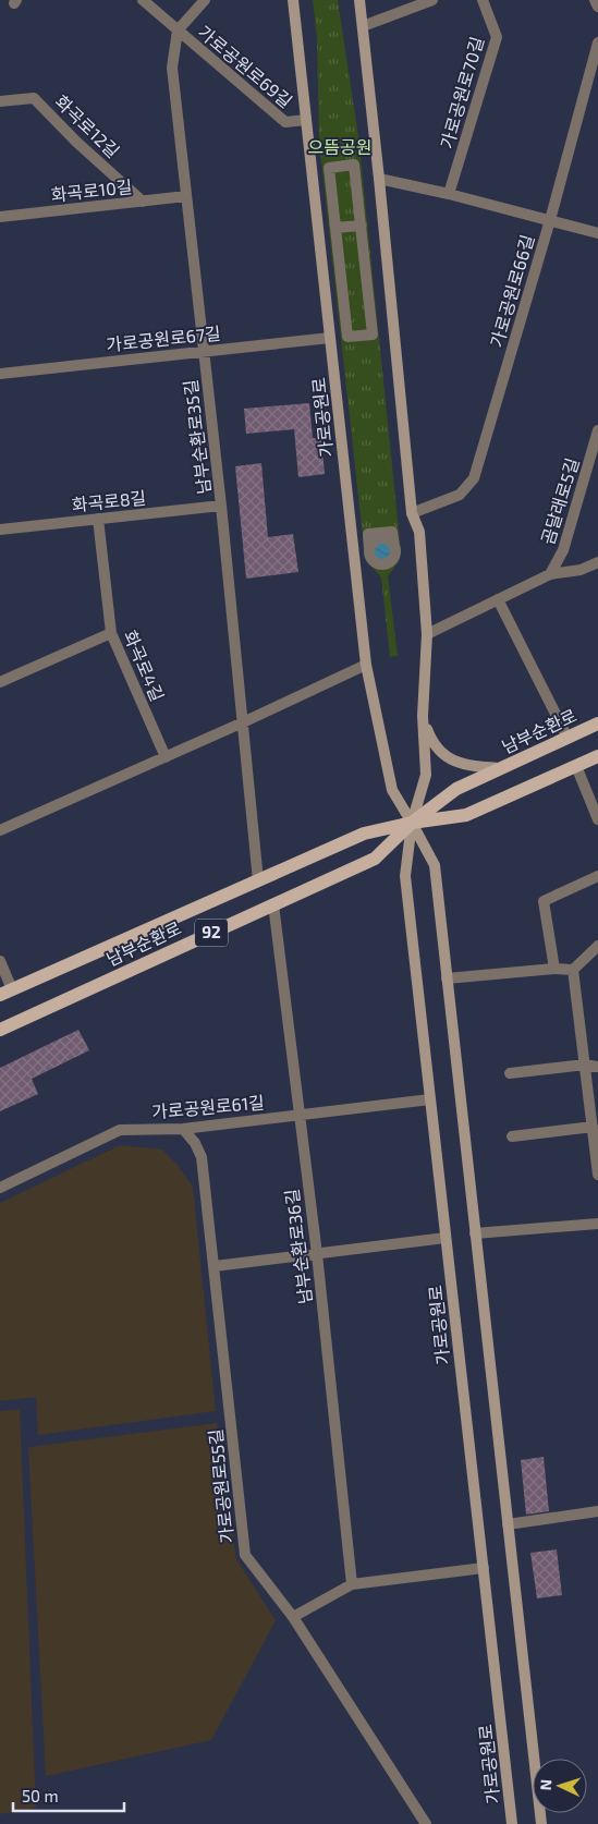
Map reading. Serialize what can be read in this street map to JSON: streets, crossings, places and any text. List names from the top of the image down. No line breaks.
{"streets":{"main road":["가로공원로","남부순환로","92"],"street":["가로공원로69길","가로공원로70길","화곡로12길","화곡로10길","가로공원로66길","가로공원로67길","남부순환로35길","화곡로8길","곰달래로5길","화곡로4길","가로공원로61길","남부순환로36길","가로공원로55길"]},"crossings":[["가로공원로69길","가로공원로"],["가로공원로69길","남부순환로35길"],["화곡로12길","화곡로10길"],["화곡로10길","남부순환로35길"],["가로공원로66길","가로공원로"],["가로공원로67길","가로공원로"],["가로공원로67길","남부순환로35길"],["가로공원로","남부순환로"],["가로공원로","가로공원로61길"],["남부순환로35길","화곡로8길"],["남부순환로35길","남부순환로"],["화곡로8길","화곡로4길"],["남부순환로","남부순환로36길"],["가로공원로61길","남부순환로36길"],["가로공원로61길","가로공원로55길"]],"parks":["으뜸공원"],"scale_bar":"50 m","north":"left"}
